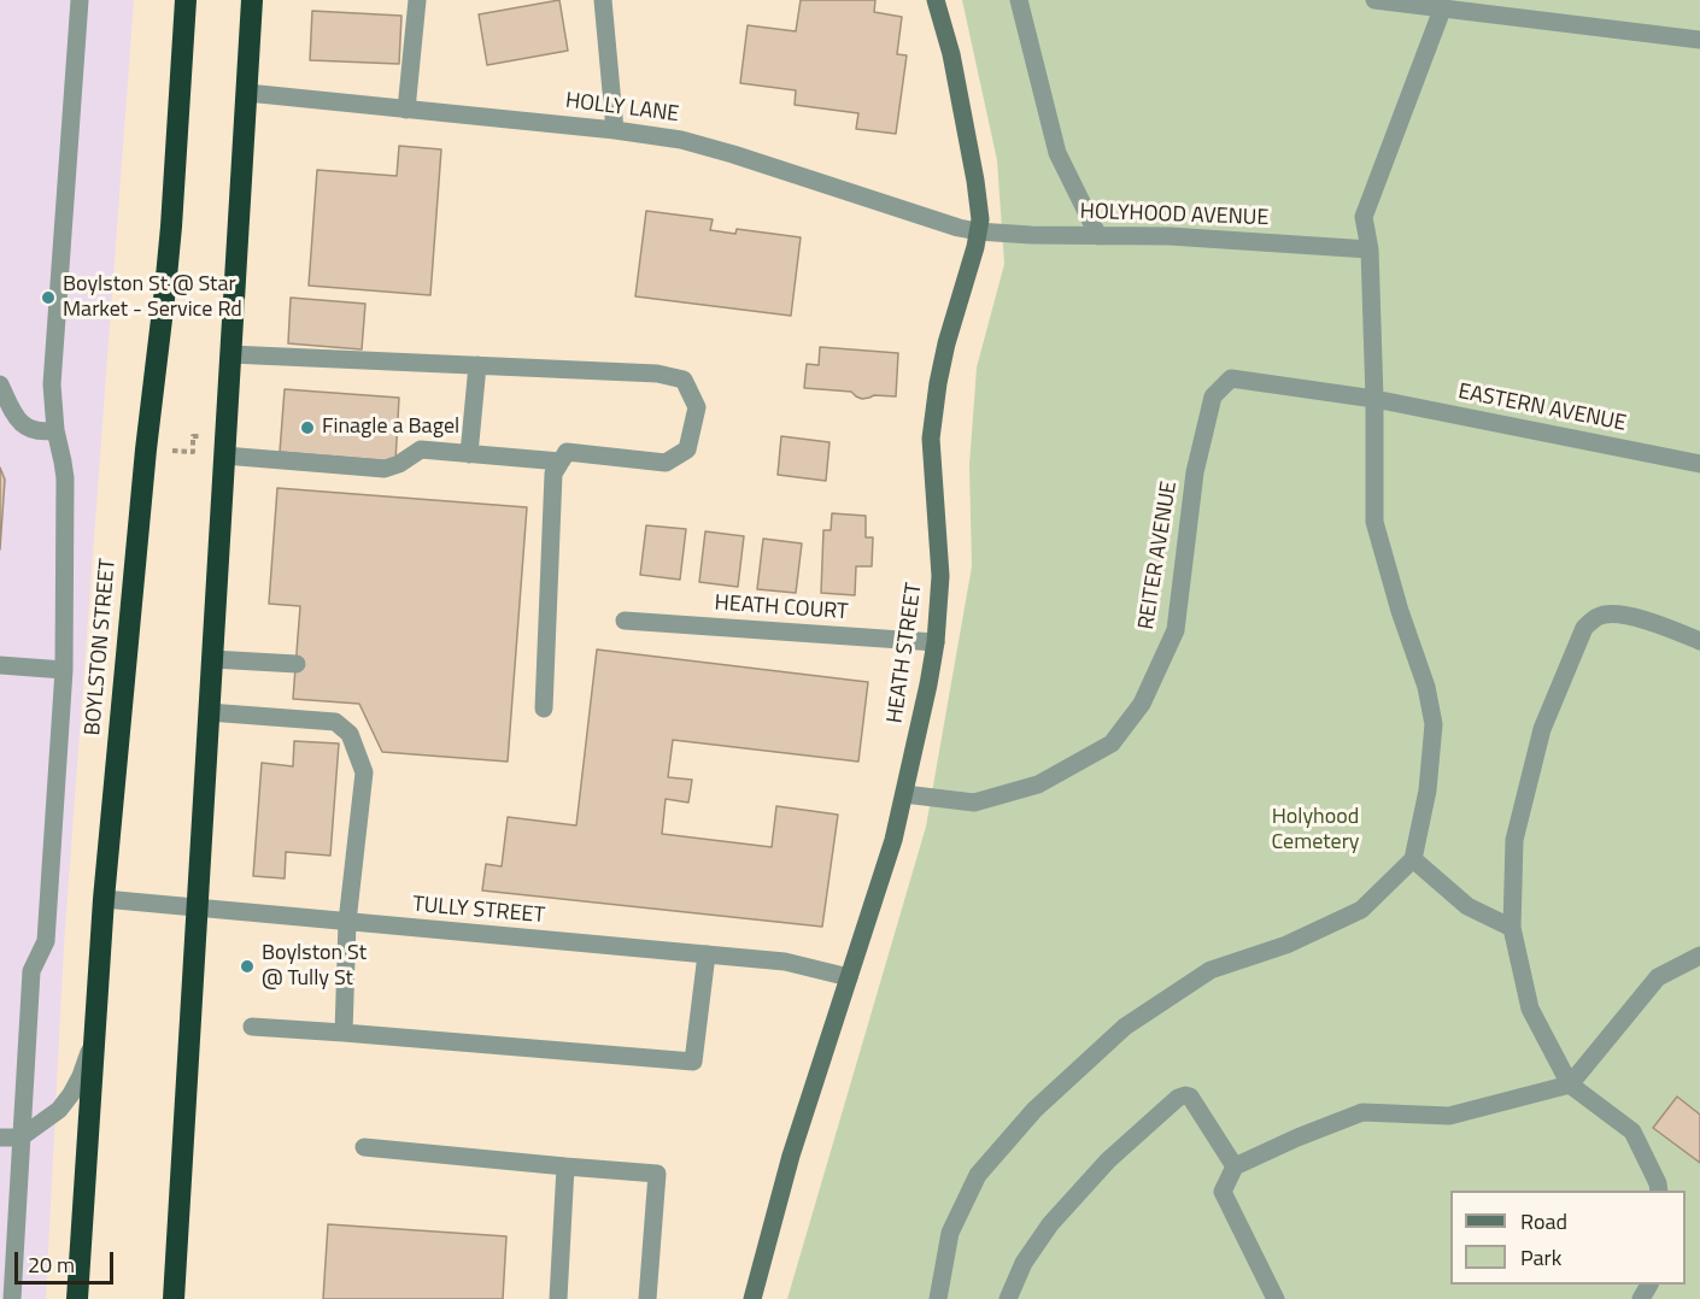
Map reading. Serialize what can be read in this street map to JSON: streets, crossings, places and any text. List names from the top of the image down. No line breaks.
{"streets":{"highway":["BOYLSTON STREET"],"street":["HOLLY LANE","HOLYHOOD AVENUE","EASTERN AVENUE","REITER AVENUE","HEATH COURT","HEATH STREET","TULLY STREET"]},"crossings":[["HOLLY LANE","HOLYHOOD AVENUE"],["HOLLY LANE","HEATH STREET"],["HOLYHOOD AVENUE","HEATH STREET"],["EASTERN AVENUE","REITER AVENUE"],["REITER AVENUE","HEATH STREET"],["HEATH COURT","HEATH STREET"],["BOYLSTON STREET","TULLY STREET"],["HEATH STREET","TULLY STREET"]],"parks":["Holyhood Cemetery"],"places":["Boylston St @ Star Market - Service Rd","Finagle a Bagel","Boylston St @ Tully St"],"legend":["Road","Park"],"scale_bar":"20 m"}
